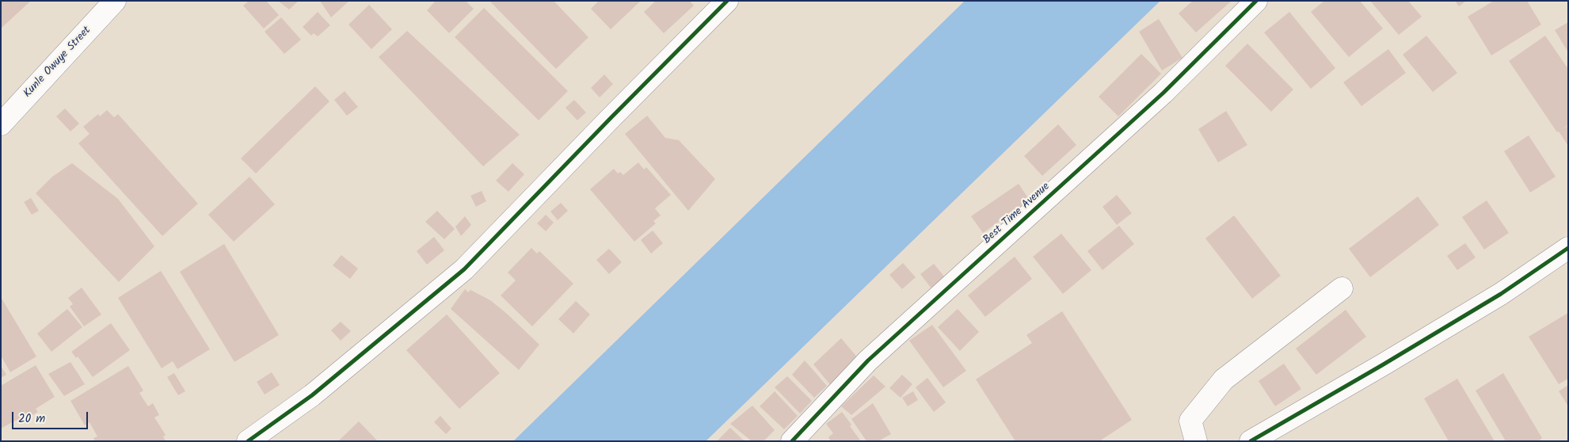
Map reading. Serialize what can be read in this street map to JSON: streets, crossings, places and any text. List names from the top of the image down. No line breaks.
{"streets":{"street":["Kunle Owuye Street","Best Time Avenue"]},"scale_bar":"20 m"}
